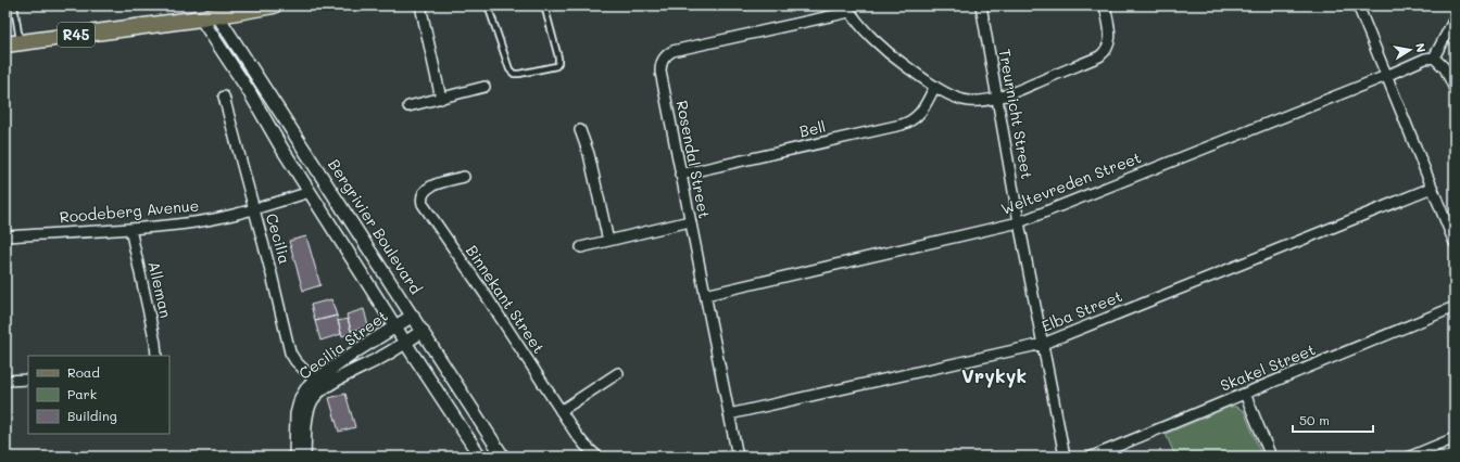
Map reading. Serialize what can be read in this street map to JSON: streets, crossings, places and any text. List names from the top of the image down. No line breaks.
{"streets":{"main road":["R45"],"street":["Treurnicht Street","Bell","Rosendal Street","Weltevreden Street","Roodeberg Avenue","Bergrivier Boulevard","Cecilia","Alleman","Binnekant Street","Elba Street","Cecilia Street","Skakel Street"]},"crossings":[["R45","Bergrivier Boulevard"],["Treurnicht Street","Weltevreden Street"],["Treurnicht Street","Elba Street"],["Bell","Rosendal Street"],["Rosendal Street","Weltevreden Street"],["Rosendal Street","Elba Street"],["Roodeberg Avenue","Cecilia"],["Roodeberg Avenue","Alleman"],["Bergrivier Boulevard","Cecilia Street"],["Cecilia","Cecilia Street"]],"districts":["Vrykyk"],"legend":["Road","Park","Building"],"scale_bar":"50 m","north":"right"}
